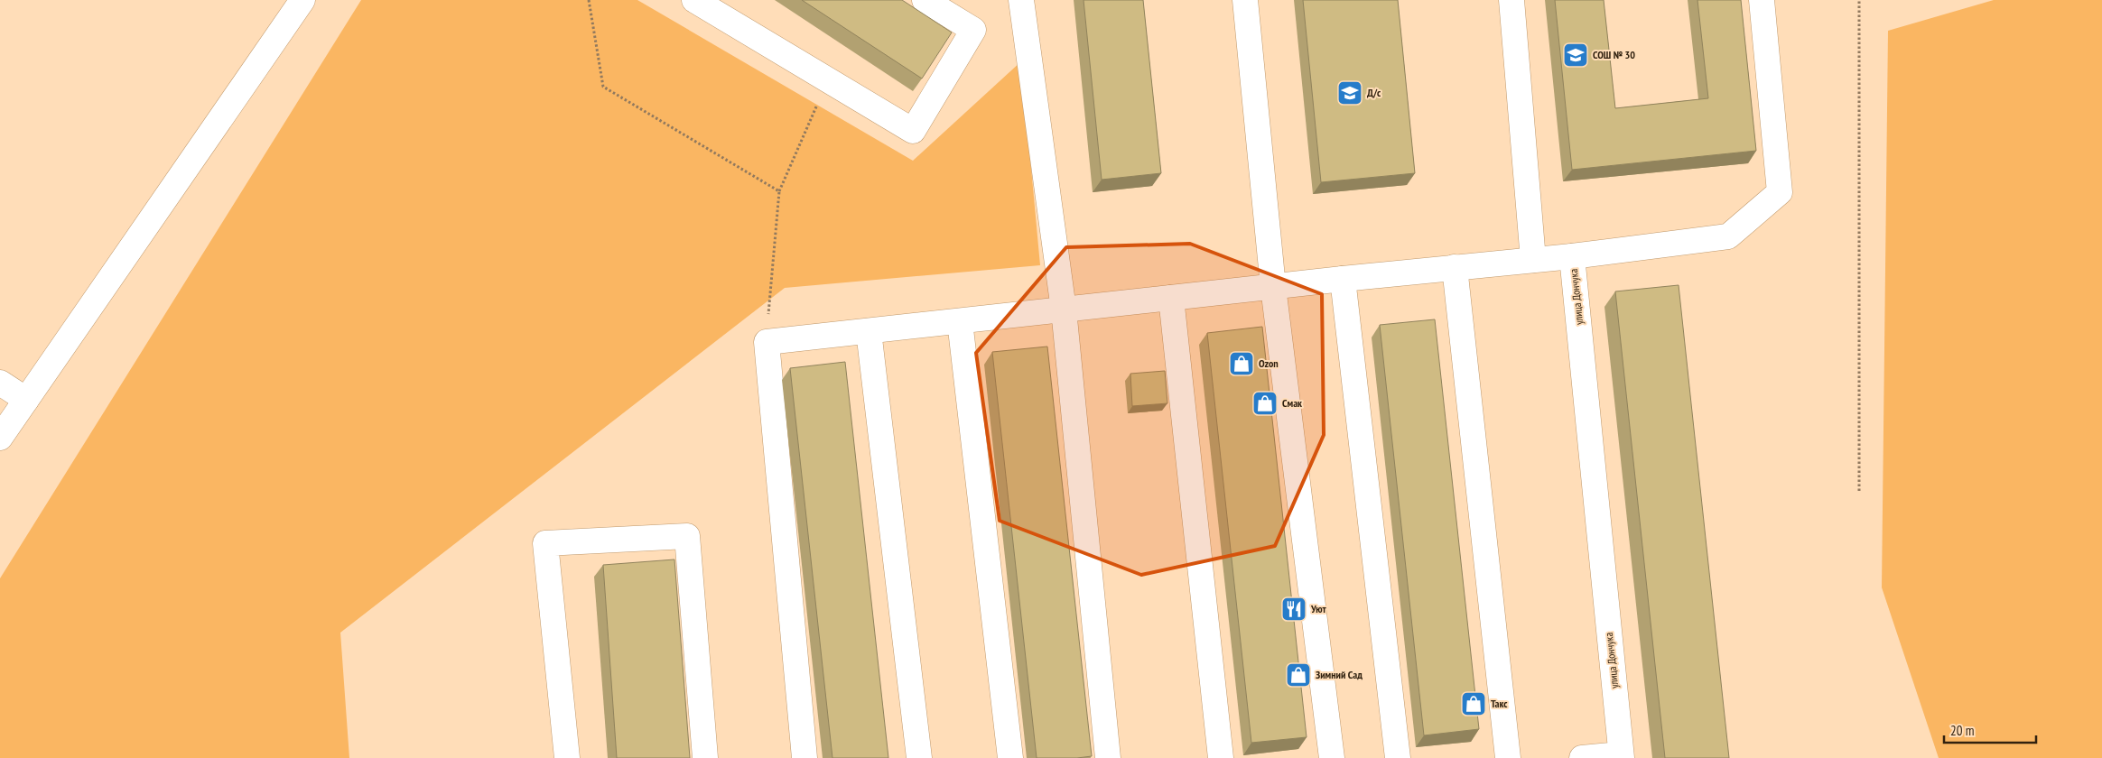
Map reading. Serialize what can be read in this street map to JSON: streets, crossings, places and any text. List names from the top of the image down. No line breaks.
{"streets":{"street":["улица Дончука"]},"places":{"school or university":["СОШ № 30","Д/с"],"shop":["Ozon","Смак","Зимний Сад","Такс"],"restaurant":["Уют"]},"scale_bar":"20 m"}
